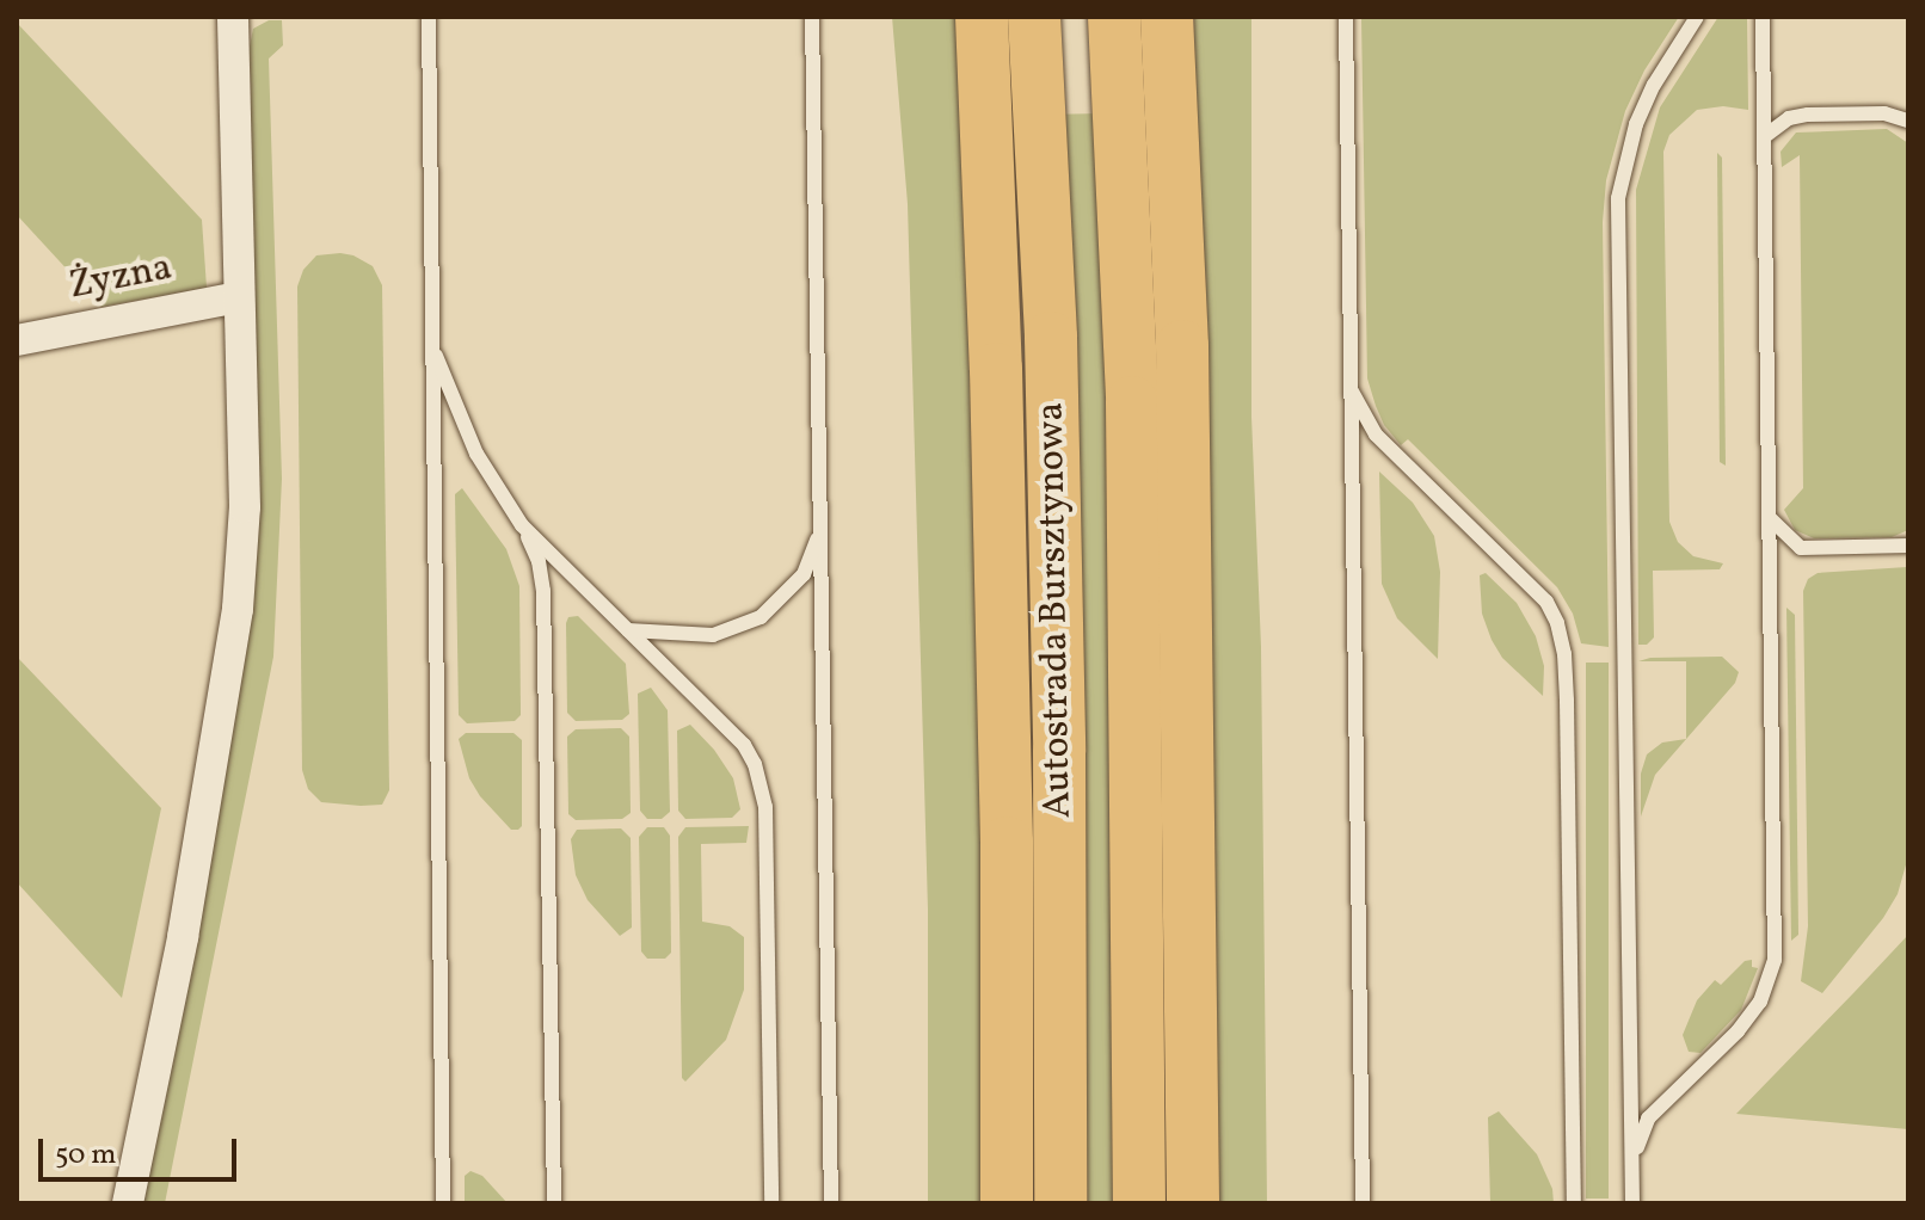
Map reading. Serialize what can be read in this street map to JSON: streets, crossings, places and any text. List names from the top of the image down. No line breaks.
{"streets":{"highway":["Autostrada Bursztynowa"],"street":["Żyzna"]},"scale_bar":"50 m"}
